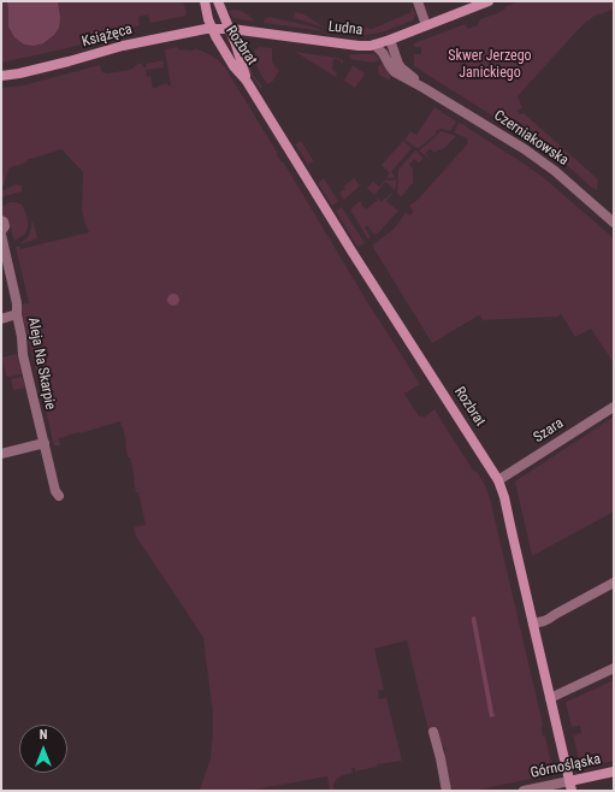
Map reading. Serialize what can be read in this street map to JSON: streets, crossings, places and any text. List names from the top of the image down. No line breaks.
{"streets":{"street":["Ludna","Książęca","Rozbrat","Czerniakowska","Aleja Na Skarpie","Szara","Górnośląska"]},"crossings":[["Ludna","Książęca"],["Ludna","Rozbrat"],["Ludna","Czerniakowska"],["Książęca","Rozbrat"],["Rozbrat","Szara"],["Rozbrat","Górnośląska"]],"parks":["Skwer Jerzego Janickiego"],"north":"top"}
